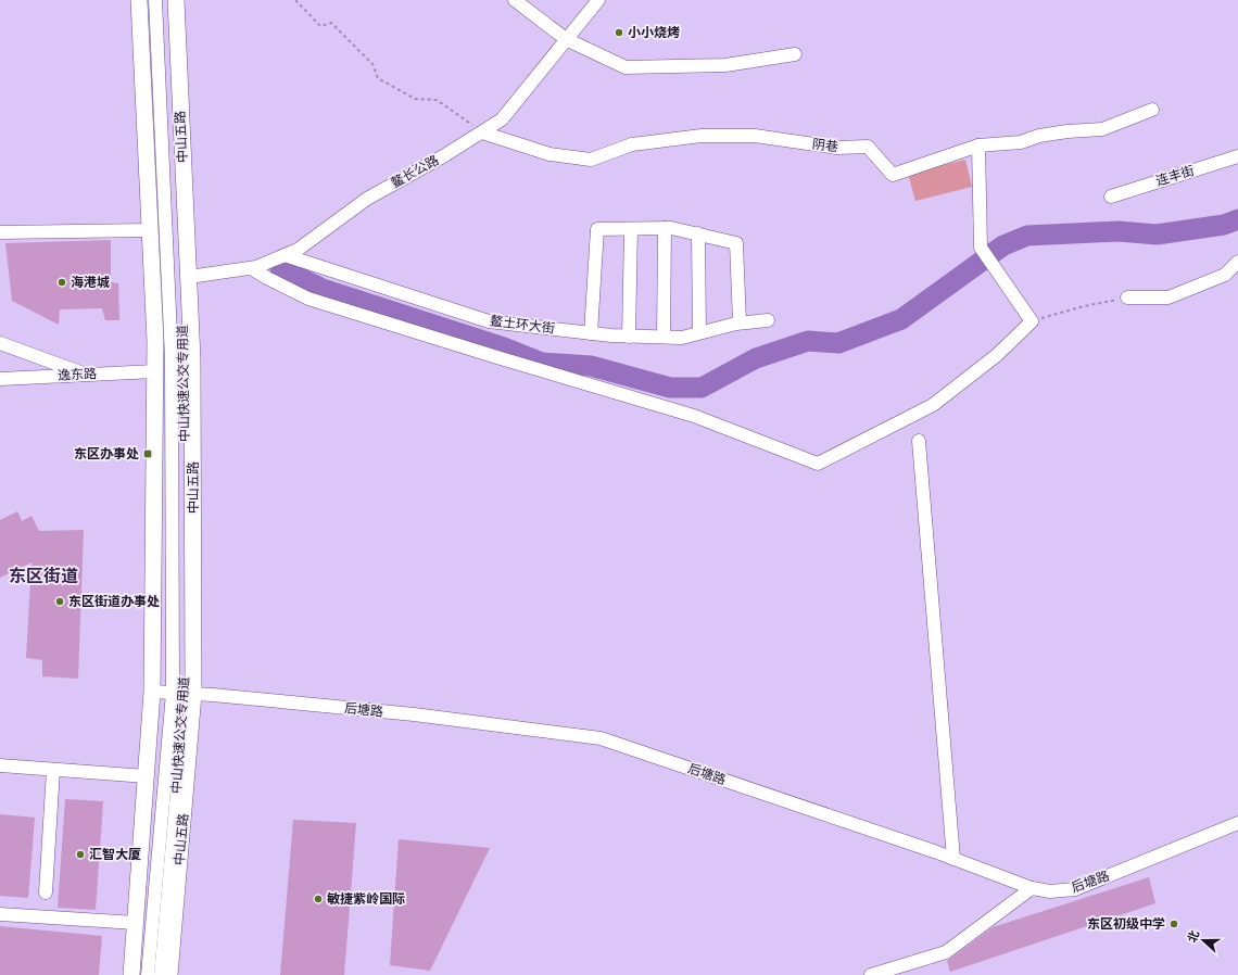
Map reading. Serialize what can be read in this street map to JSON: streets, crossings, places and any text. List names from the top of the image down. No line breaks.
{"streets":{"main road":["中山五路"],"street":["阴巷","鳌长公路","连丰街","鳌土环大街","逸东路","中山快速公交专用道","后塘路"]},"crossings":[["中山五路","鳌长公路"],["中山五路","中山快速公交专用道"],["中山五路","后塘路"],["阴巷","鳌长公路"],["鳌长公路","鳌土环大街"],["中山快速公交专用道","后塘路"]],"districts":["东区街道"],"places":{"other":["小小烧烤","海港城","东区街道办事处","汇智大厦","敏捷紫岭国际","东区初级中学"],"transit":["东区办事处"]},"north":"left"}
